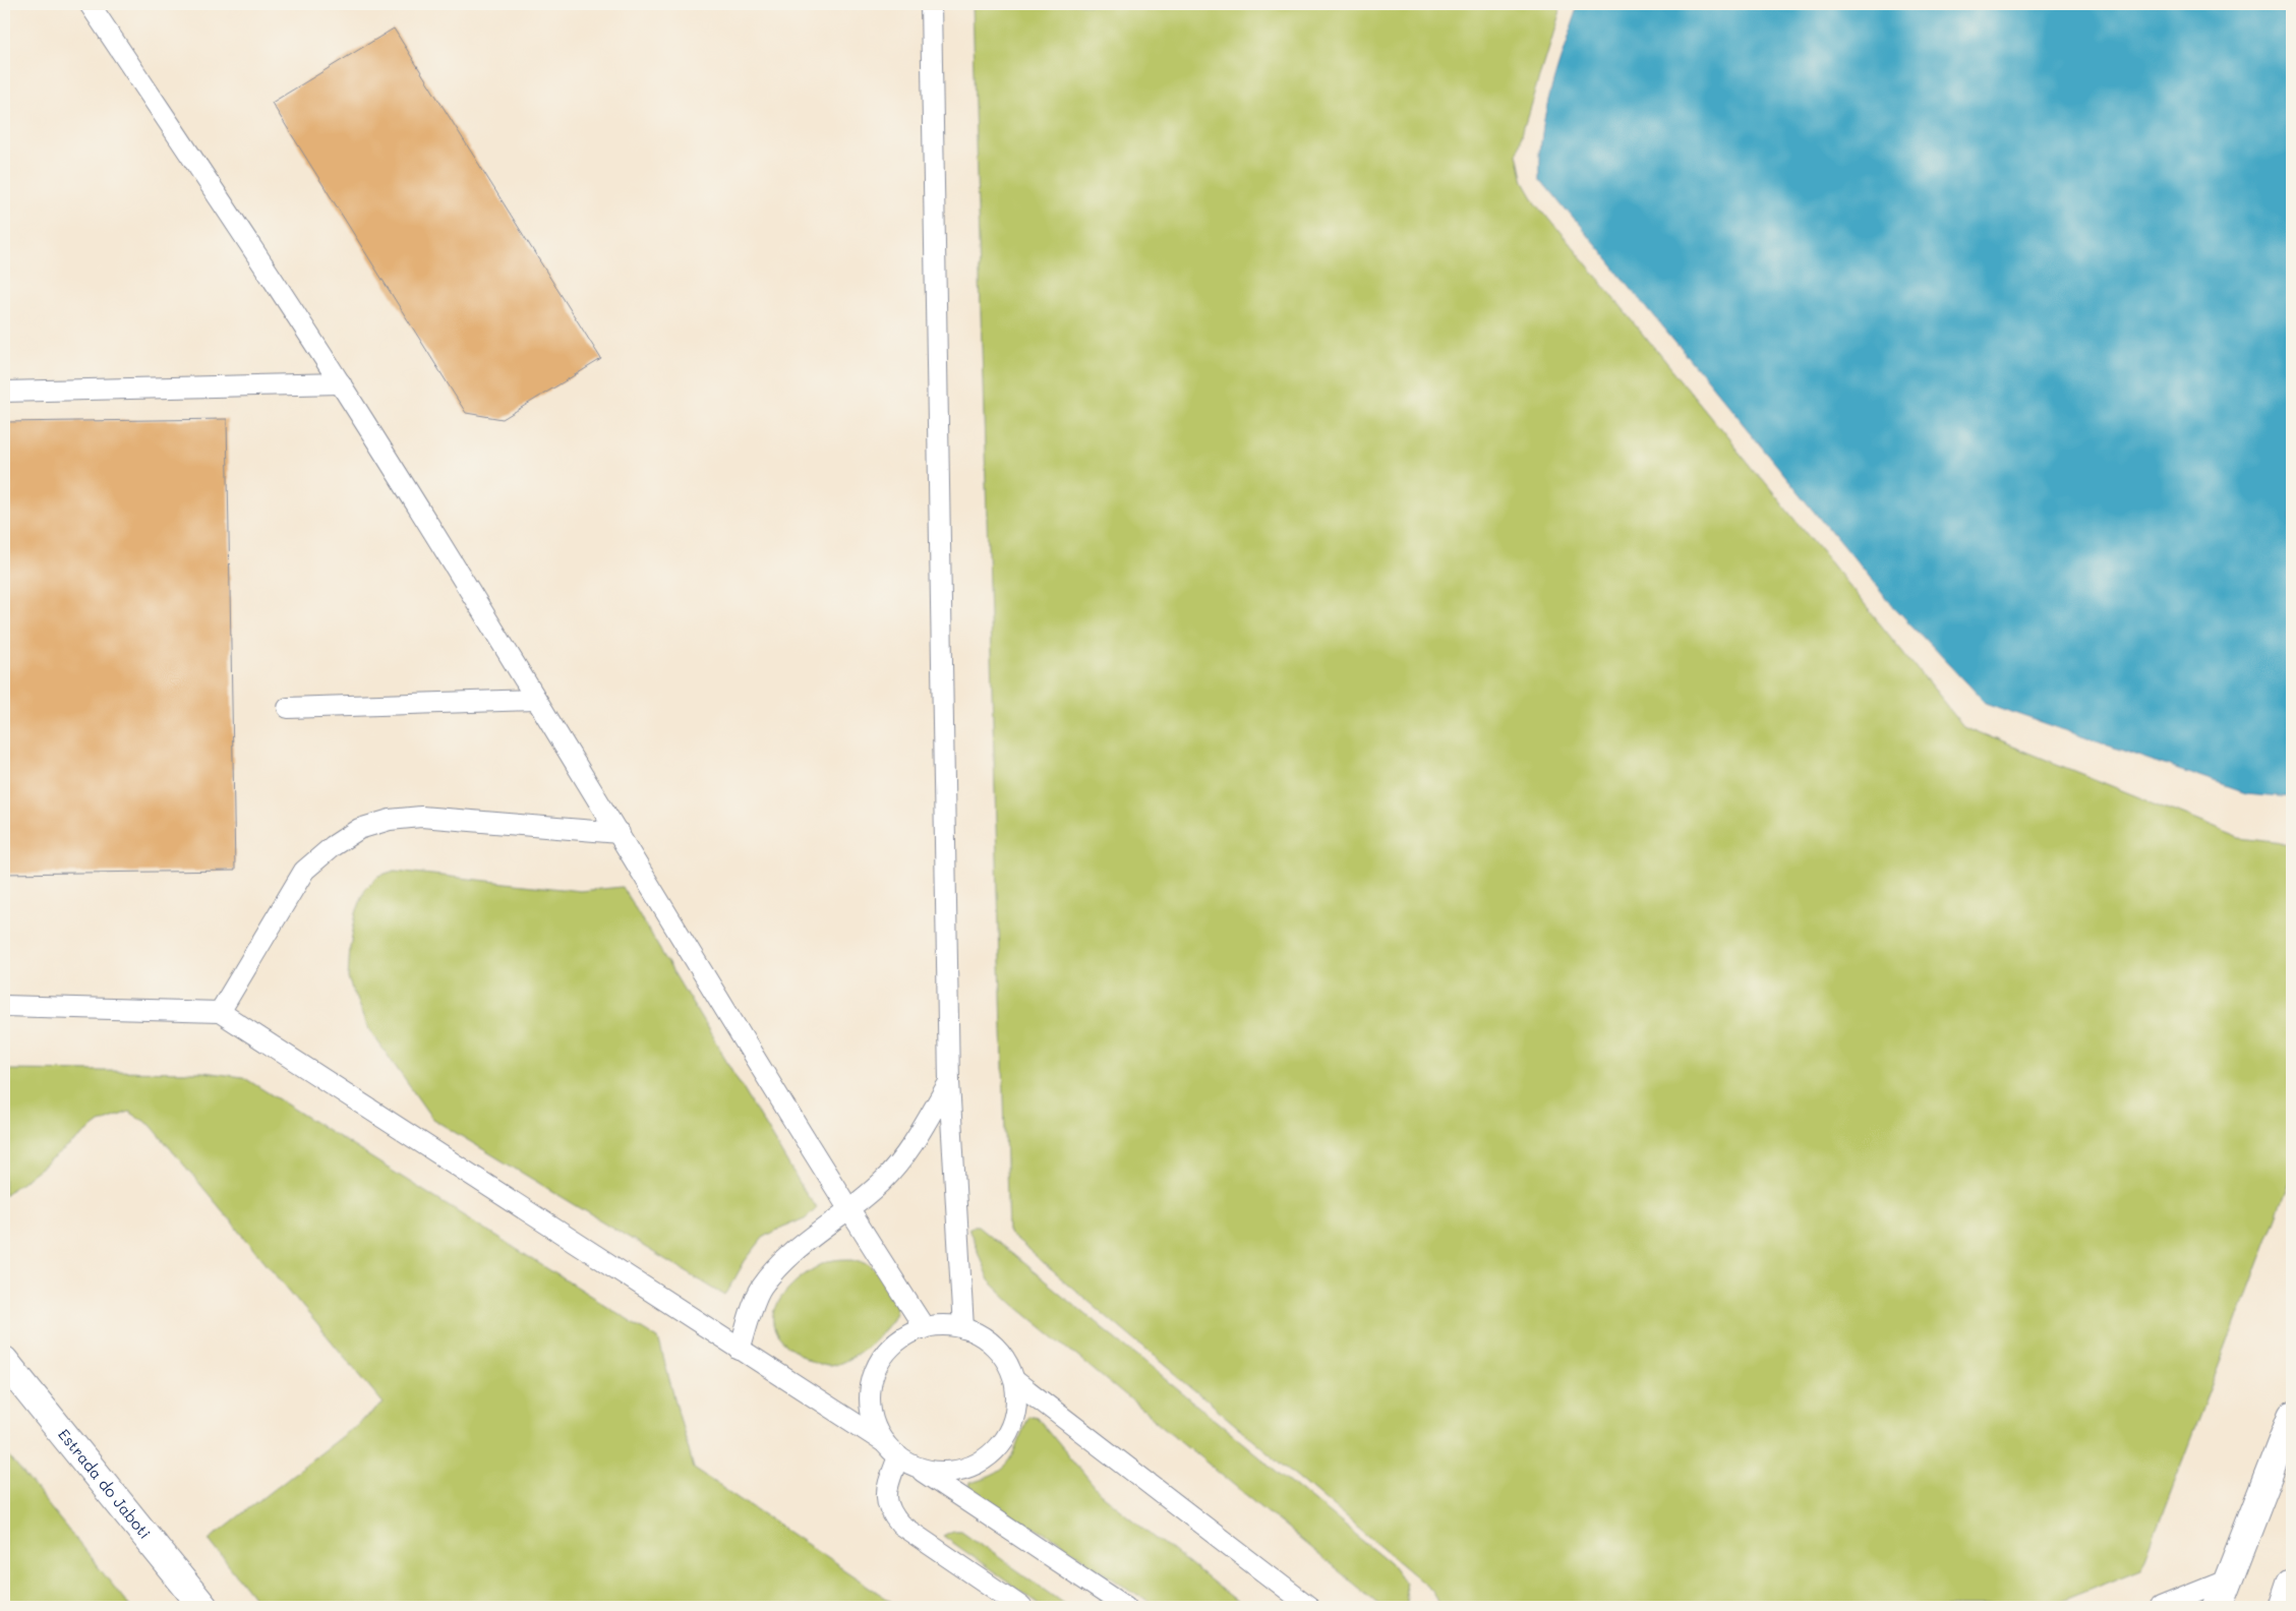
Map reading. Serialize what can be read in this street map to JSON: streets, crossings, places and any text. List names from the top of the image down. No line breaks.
{"streets":{"main road":["Estrada do Jaboti"]}}
